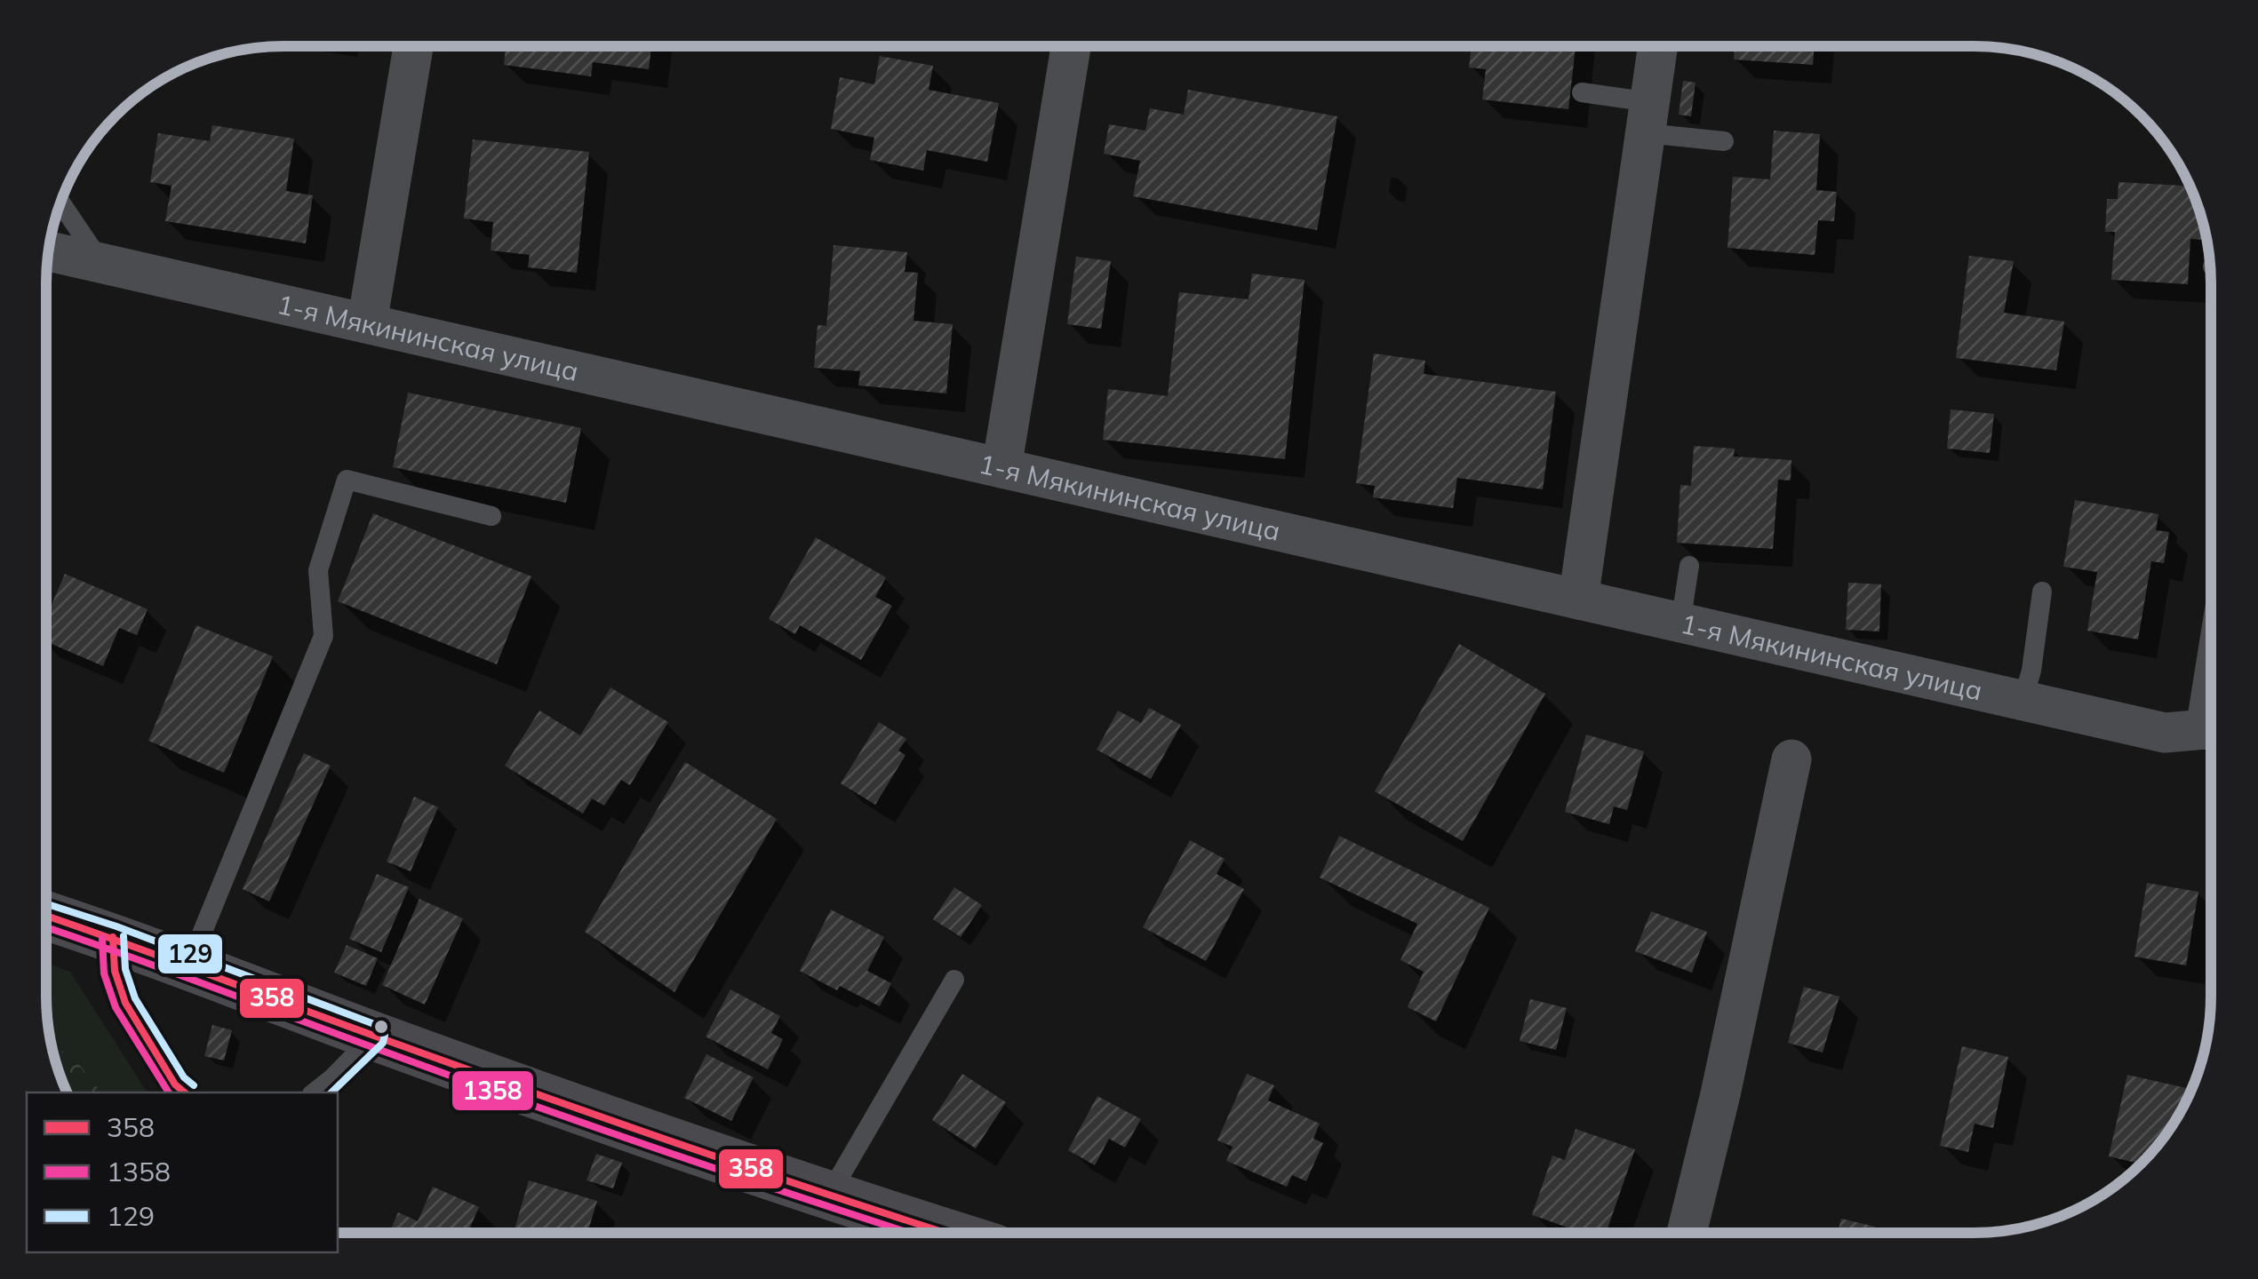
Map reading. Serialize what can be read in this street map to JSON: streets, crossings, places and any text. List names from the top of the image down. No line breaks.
{"streets":{"street":["1-я Мякининская улица"]},"lines":["transit line 129","transit line 358","transit line 1358"],"legend":["358","1358","129"]}
